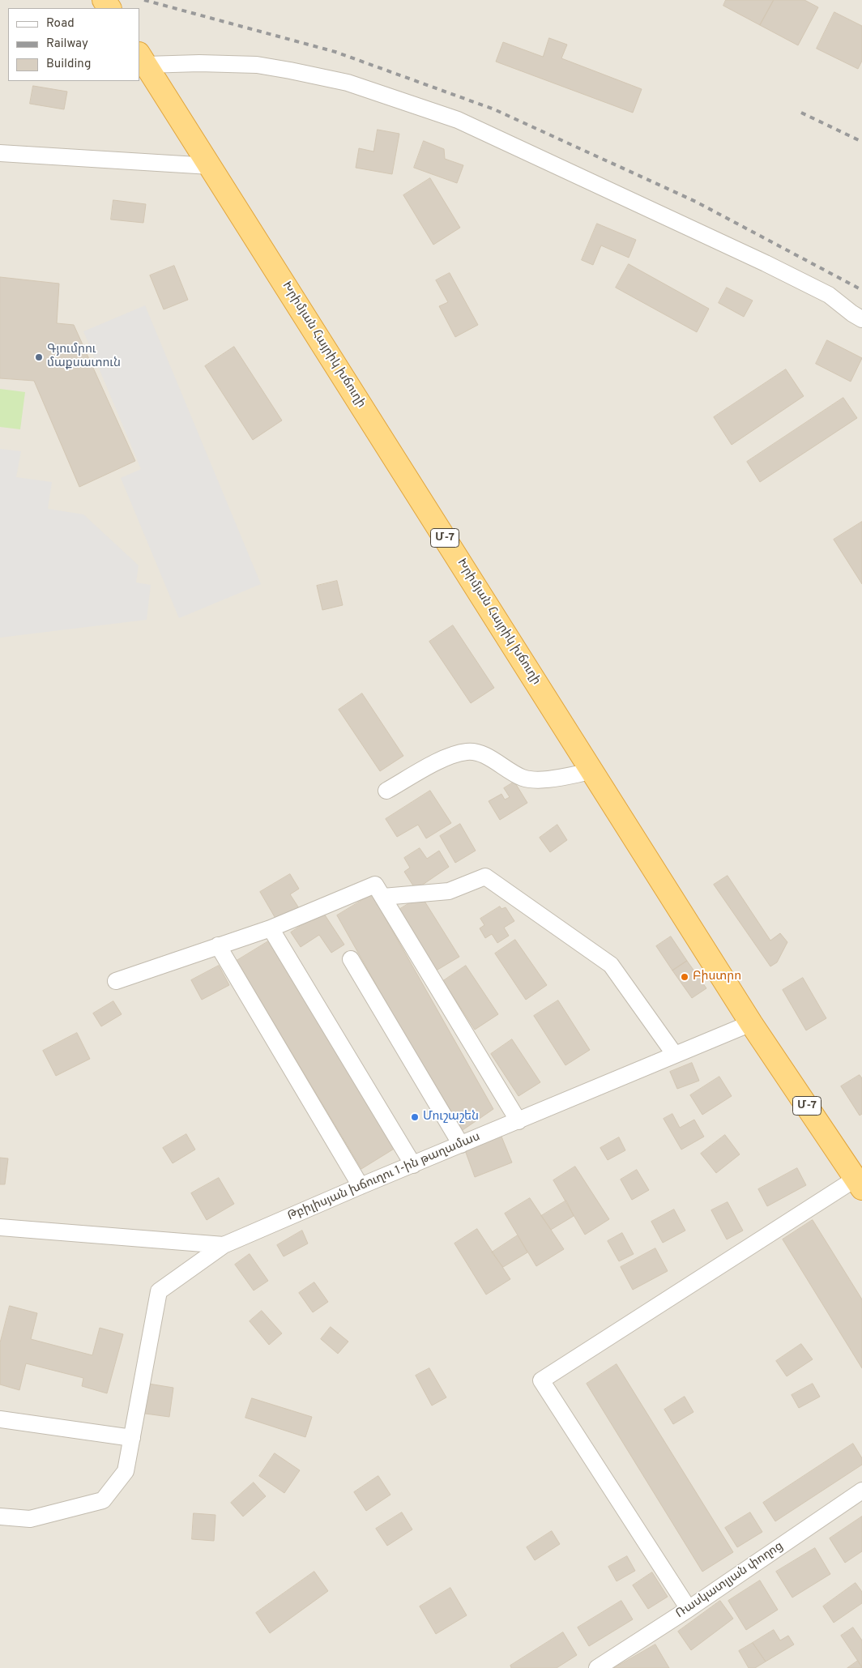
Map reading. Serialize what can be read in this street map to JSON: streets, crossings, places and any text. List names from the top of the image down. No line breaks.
{"streets":{"highway":["Խրիմյան Հայրիկ խճուղի","Մ-7"],"street":["Թբիլիսյան խճուղու 1-ին թաղամաս","Ռասկատլյան փողոց"]},"crossings":[["Խրիմյան Հայրիկ խճուղի","Թբիլիսյան խճուղու 1-ին թաղամաս"]],"places":["Գյումրու մաքսատուն","Բիստրո","Մուշաշեն"],"legend":["Road","Railway","Building"]}
